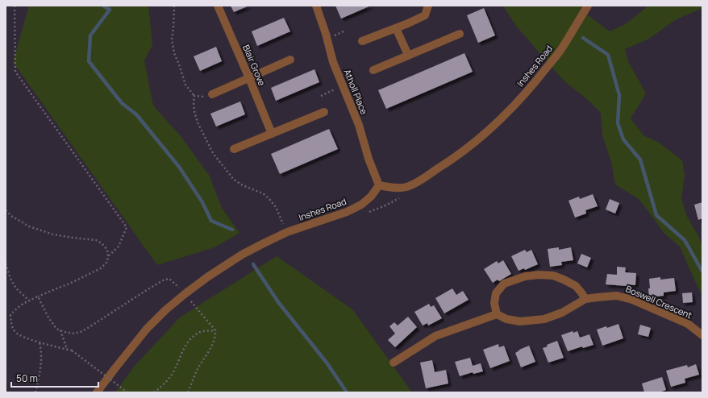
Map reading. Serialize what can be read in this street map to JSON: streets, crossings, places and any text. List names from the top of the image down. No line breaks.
{"streets":{"street":["Blair Grove","Inshes Road","Atholl Place","Boswell Crescent"]},"crossings":[["Inshes Road","Atholl Place"]],"scale_bar":"50 m"}
